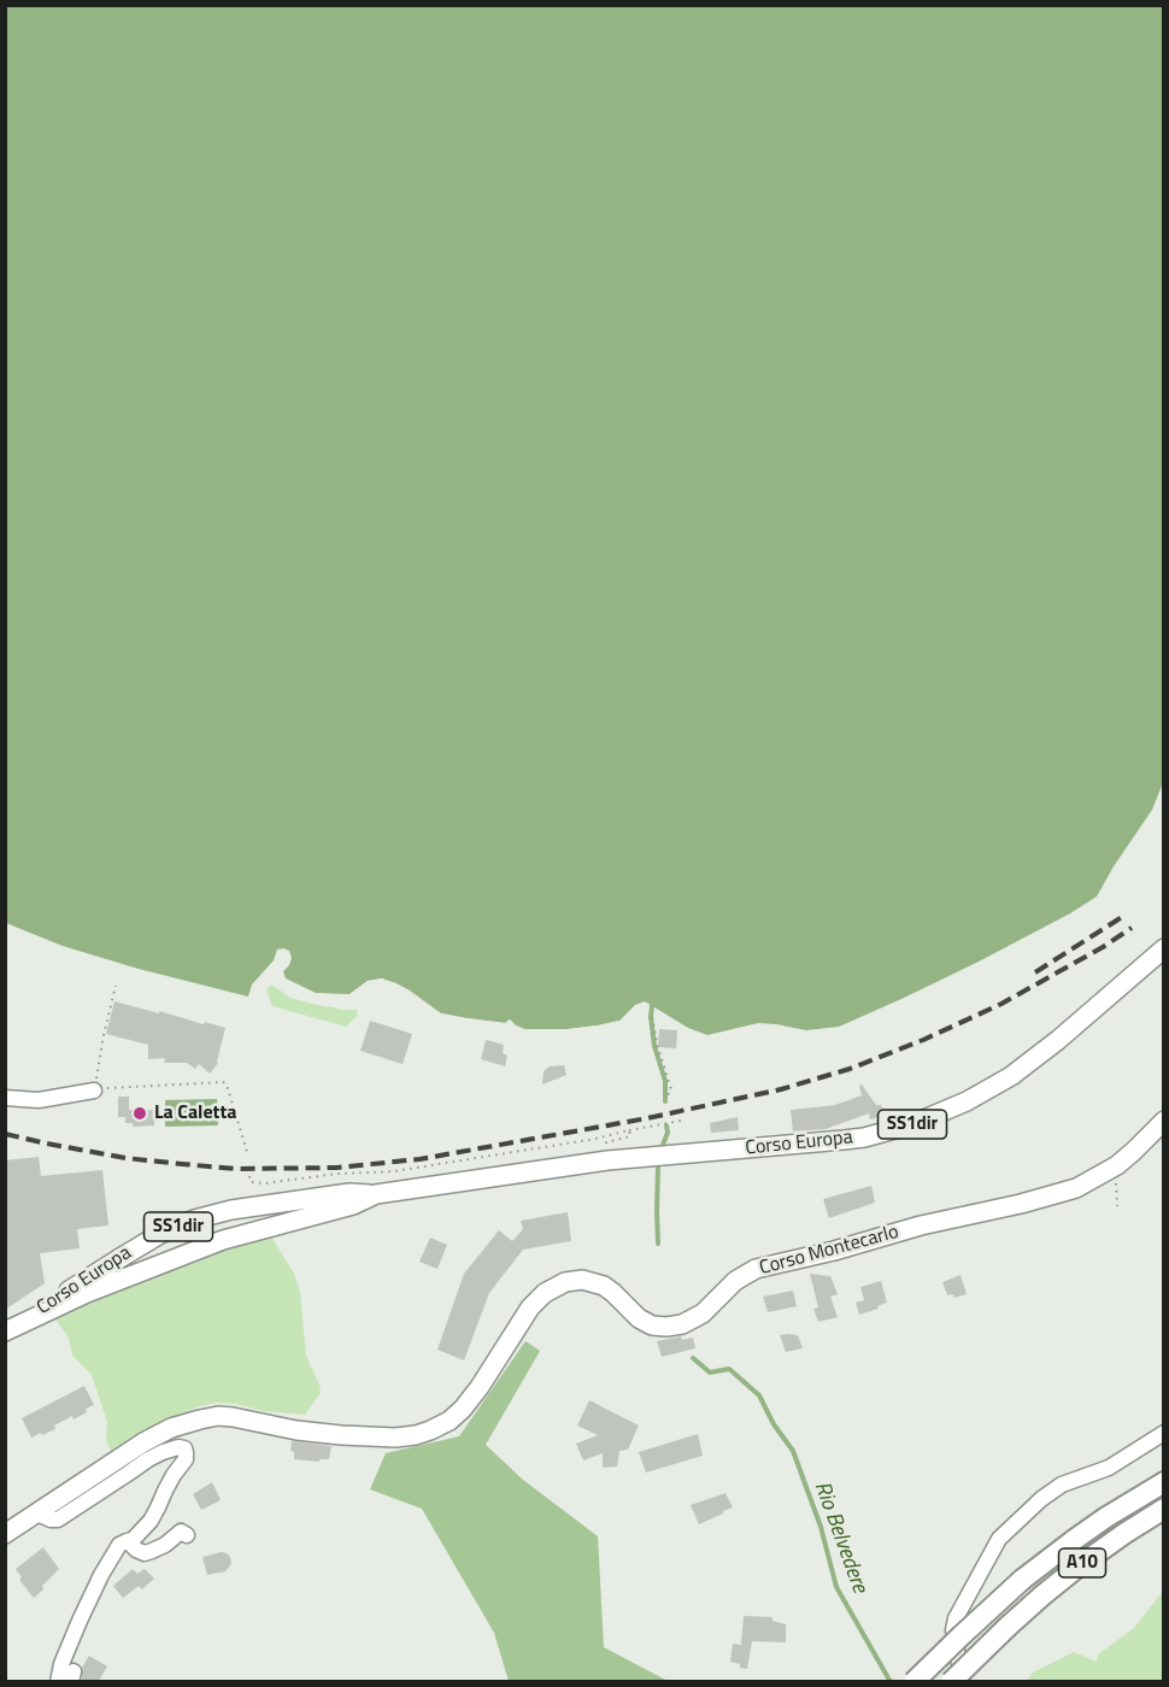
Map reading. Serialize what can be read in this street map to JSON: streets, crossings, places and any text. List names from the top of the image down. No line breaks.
{"streets":{"highway":["A10"],"main road":["SS1dir","Corso Europa","Corso Montecarlo"]},"water":["Rio Belvedere"],"places":["La Caletta"]}
